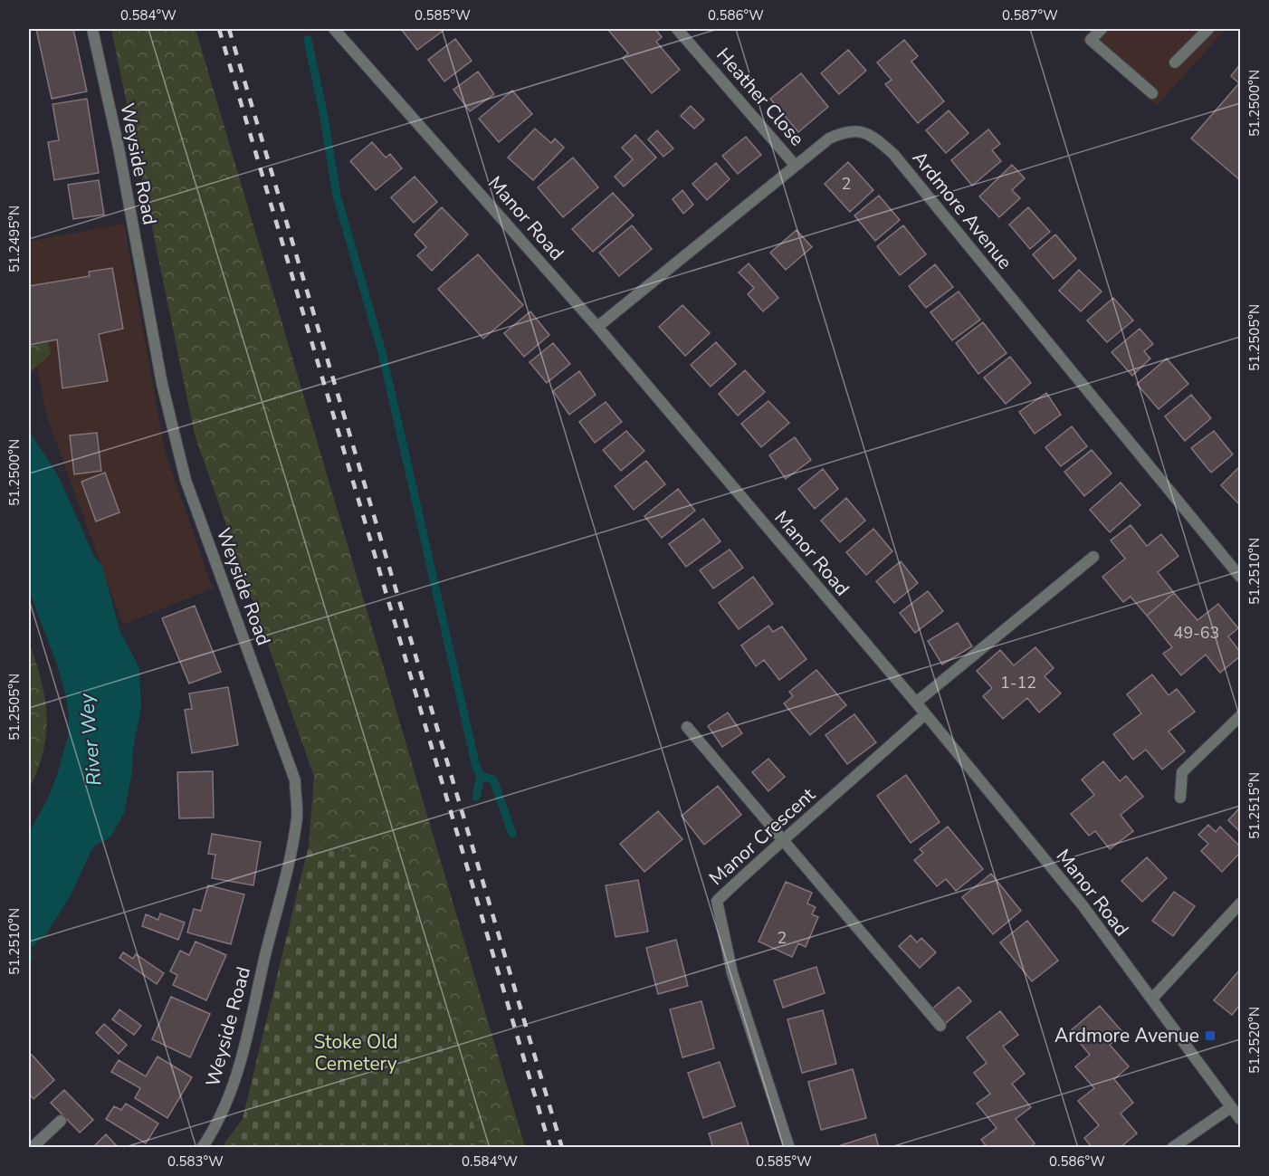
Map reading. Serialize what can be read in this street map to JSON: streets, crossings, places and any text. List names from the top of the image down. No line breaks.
{"streets":{"street":["Heather Close","Weyside Road","Ardmore Avenue","Manor Road","Manor Crescent"]},"crossings":[["Heather Close","Ardmore Avenue"],["Ardmore Avenue","Manor Road"],["Manor Road","Manor Crescent"]],"water":["River Wey"],"parks":["Stoke Old Cemetery"],"places":{"transit":["Ardmore Avenue"]},"house_numbers":["2","49-63","1-12","2"],"coordinates":["0.584°W","0.585°W","0.586°W","0.587°W","51.2500°N","51.2495°N","51.2505°N","51.2510°N","51.2515°N","51.2520°N","0.583°W"]}
